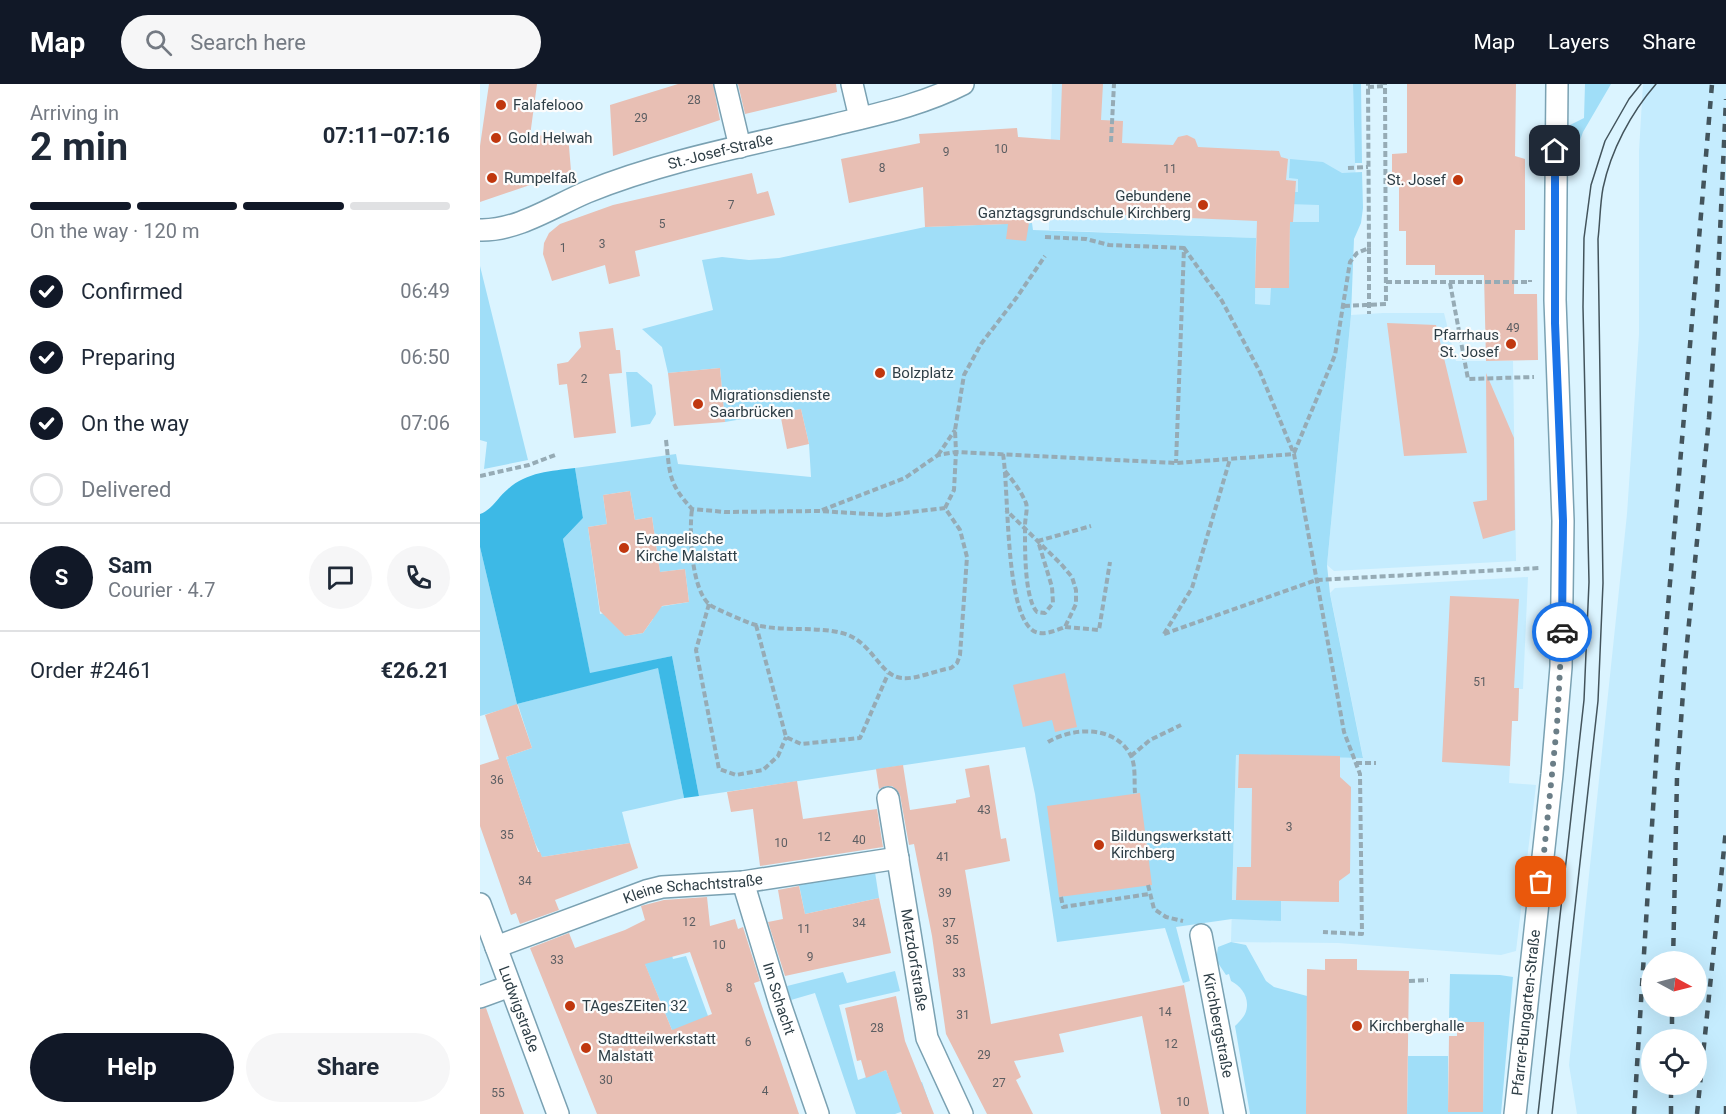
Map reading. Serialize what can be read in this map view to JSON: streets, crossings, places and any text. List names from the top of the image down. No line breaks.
{"streets":{"street":["St.-Josef-Straße","Kleine Schachtstraße","Metzdorfstraße","Im Schacht","Ludwigstraße","Pfarrer-Bungarten-Straße","Kirchbergstraße"]},"crossings":[["Kleine Schachtstraße","Metzdorfstraße"],["Kleine Schachtstraße","Im Schacht"],["Kleine Schachtstraße","Ludwigstraße"]],"places":["Falafelooo","Gold Helwah","Rumpelfaß","St. Josef","Gebundene Ganztagsgrundschule Kirchberg","Pfarrhaus St. Josef","Bolzplatz","Migrationsdienste Saarbrücken","Evangelische Kirche Malstatt","Bildungswerkstatt Kirchberg","TAgesZEiten 32","Kirchberghalle","Stadtteilwerkstatt Malstatt"],"house_numbers":["28","29","10","9","8","11","7","5","3","1","49","2","51","36","43","3","35","12","40","10","41","34","39","12","34","37","11","35","10","9","33","33","8","14","31","28","6","12","29","30","27","4","55","10"],"north":"right","page":{"header":"Map","search":"Search here","nav":["Map","Layers","Share"],"heading":["2 min","Arriving in","07:11–07:16"],"panel":["Sam","Courier · 4.7","Order #2461","€26.21"],"bar":"On the way · 120 m","list":[["Confirmed","06:49"],["Preparing","06:50"],["On the way","07:06"],"Delivered"],"round":"S","buttons":["Help","Share"]}}
